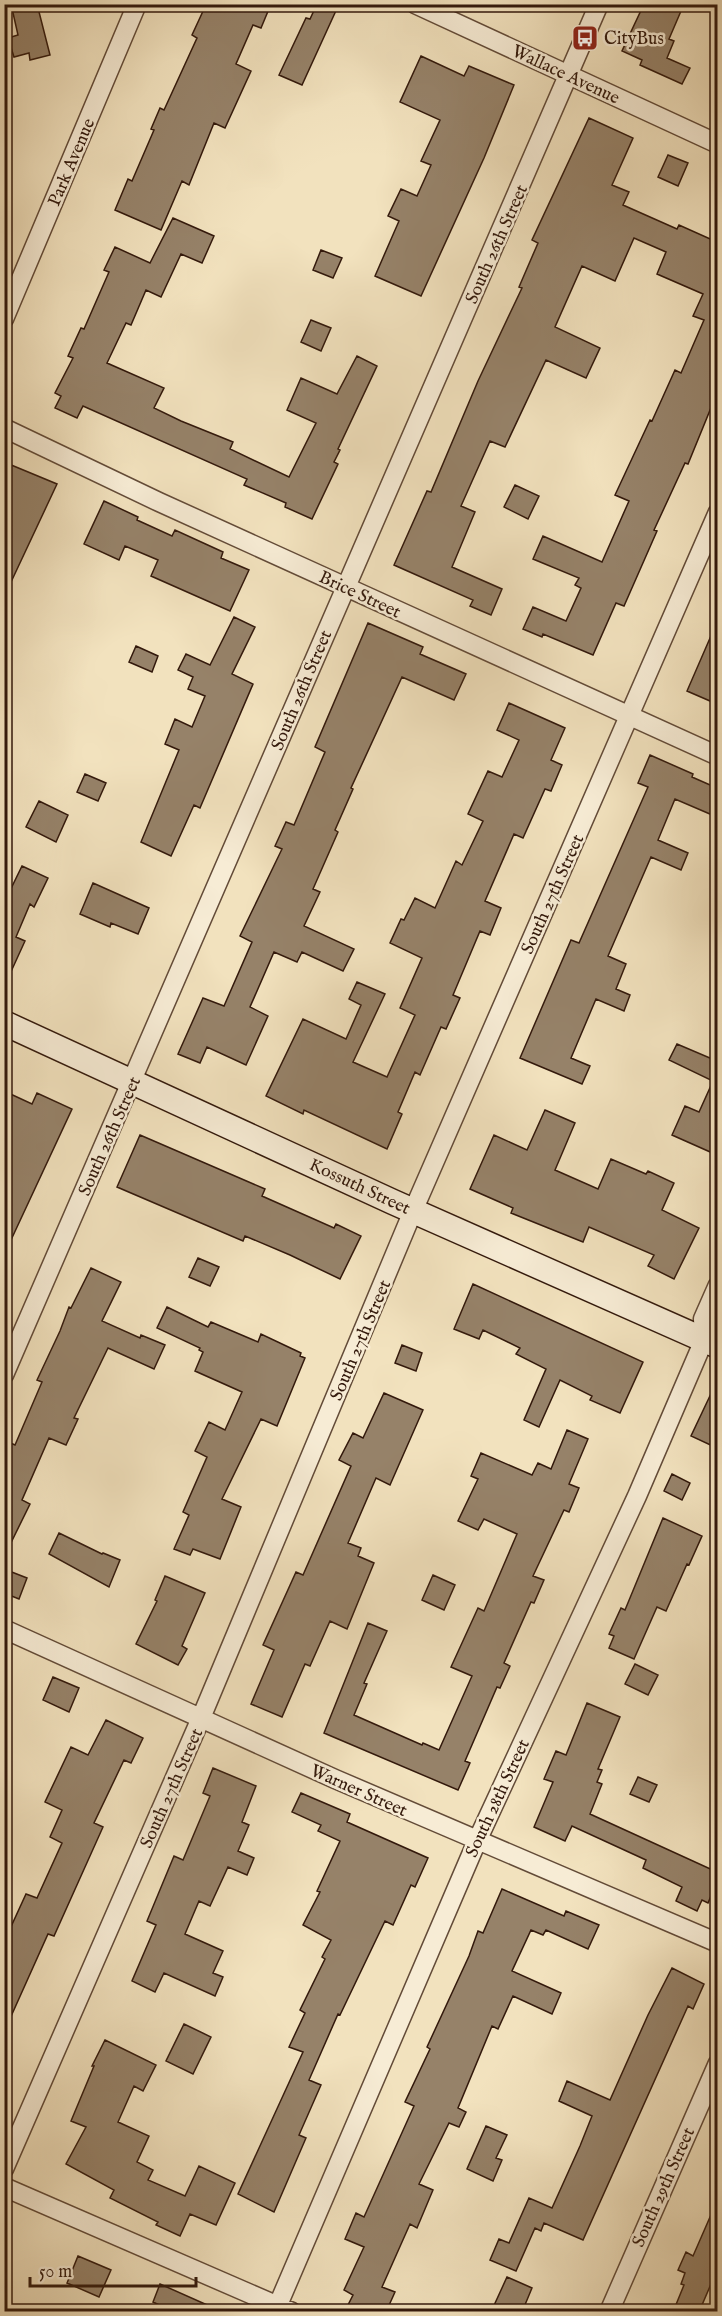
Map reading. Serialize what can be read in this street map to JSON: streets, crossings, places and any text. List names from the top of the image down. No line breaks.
{"streets":{"street":["Wallace Avenue","Park Avenue","South 26th Street","Brice Street","South 27th Street","Kossuth Street","Warner Street","South 28th Street","South 29th Street"]},"crossings":[["Wallace Avenue","South 26th Street"],["South 26th Street","Brice Street"],["South 26th Street","Kossuth Street"],["Brice Street","South 27th Street"],["South 27th Street","Kossuth Street"],["South 27th Street","Warner Street"],["Kossuth Street","South 28th Street"],["Warner Street","South 28th Street"]],"places":{"bus stop":["CityBus"]},"scale_bar":"50 m"}
